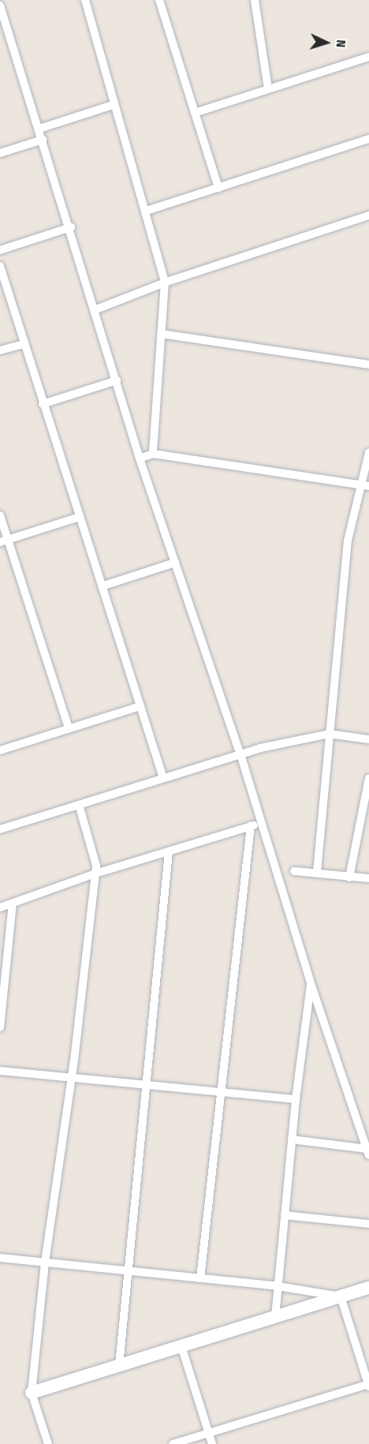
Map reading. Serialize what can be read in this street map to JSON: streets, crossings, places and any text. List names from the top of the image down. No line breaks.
{"north":"right"}
